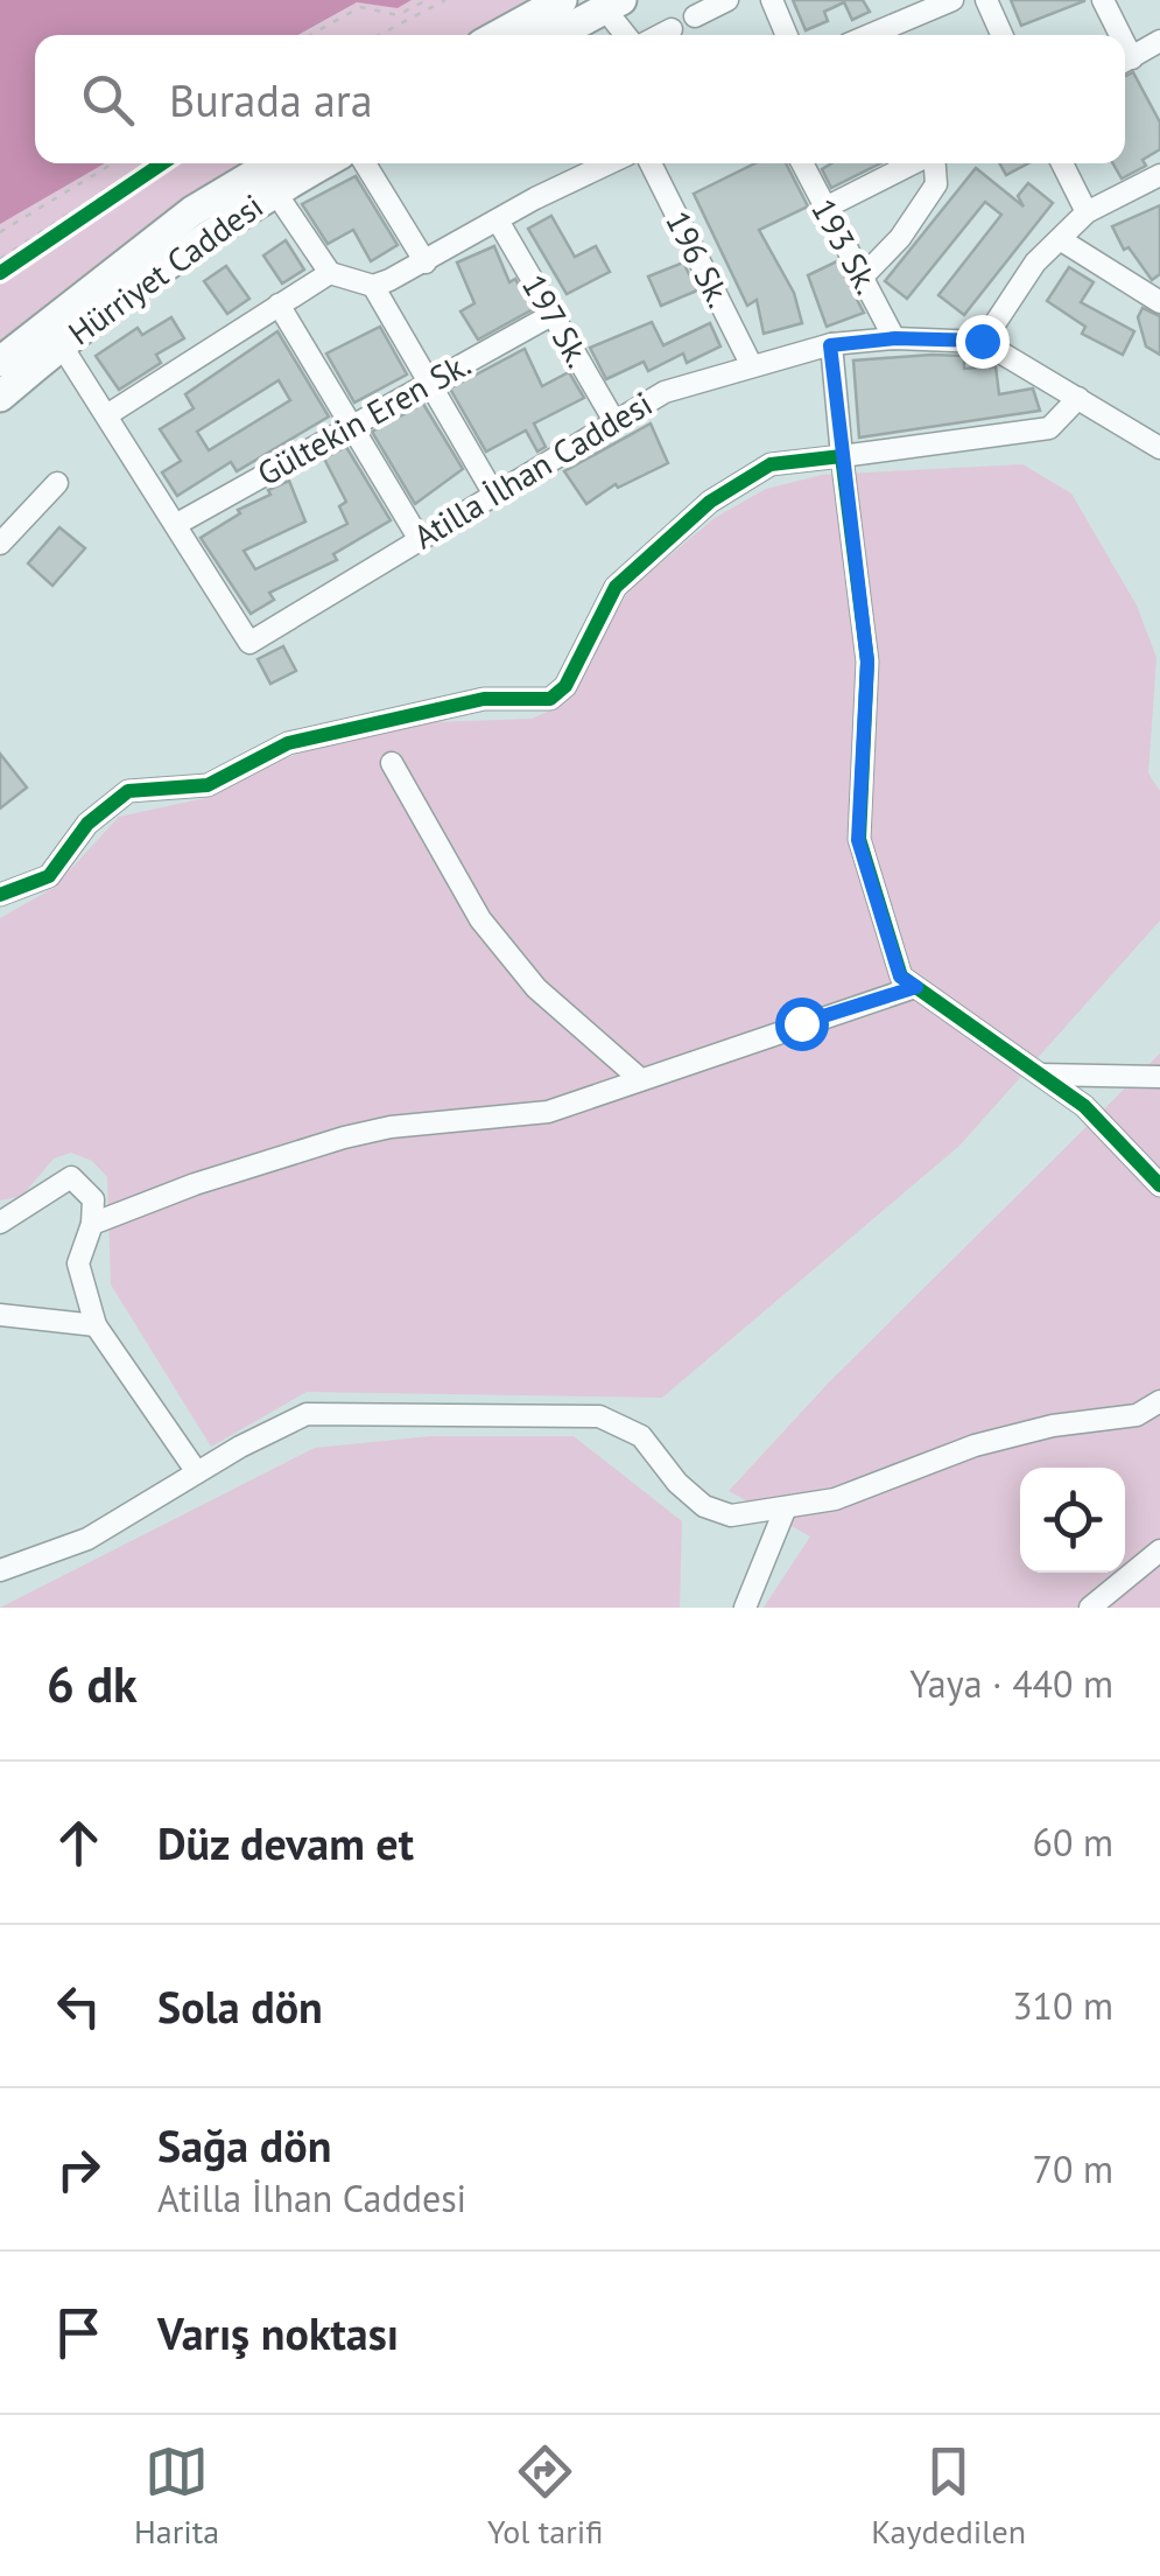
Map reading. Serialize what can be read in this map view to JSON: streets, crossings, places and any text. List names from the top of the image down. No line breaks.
{"streets":{"highway":["Hürriyet Caddesi"],"street":["193 Sk.","196 Sk.","197 Sk.","Gültekin Eren Sk.","Atilla İlhan Caddesi"]},"crossings":[["193 Sk.","Atilla İlhan Caddesi"],["196 Sk.","Atilla İlhan Caddesi"],["Hürriyet Caddesi","Atilla İlhan Caddesi"],["197 Sk.","Gültekin Eren Sk."],["197 Sk.","Atilla İlhan Caddesi"],["Gültekin Eren Sk.","Atilla İlhan Caddesi"]],"page":{"search":"Burada ara","heading":["6 dk","Yaya · 440 m"],"list":[["Düz devam et","60 m"],["Sola dön","310 m"],["Sağa dön","Atilla İlhan Caddesi","70 m"],"Varış noktası"],"nav":["Harita","Yol tarifi","Kaydedilen"]}}
